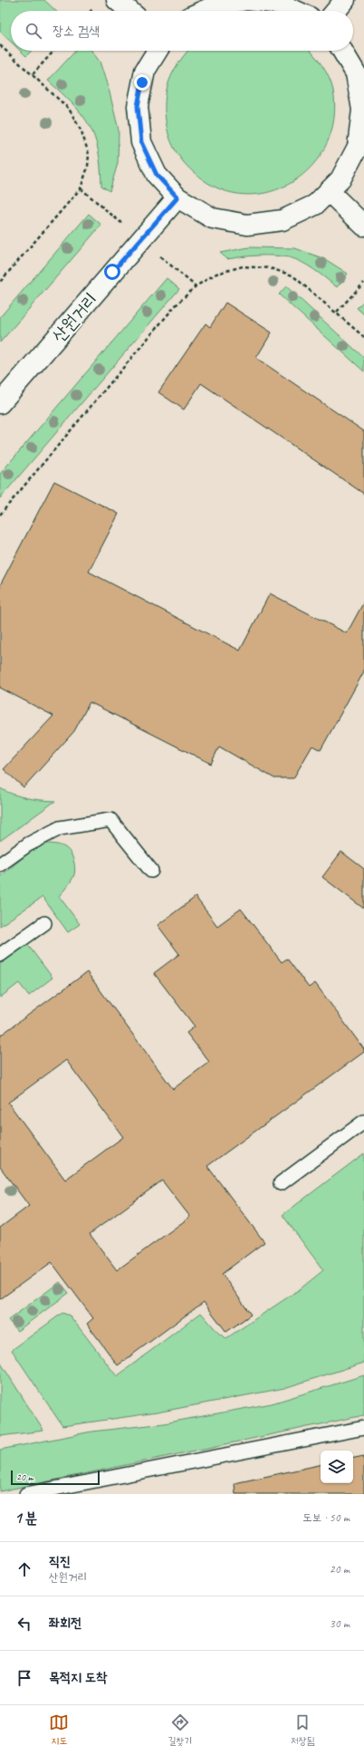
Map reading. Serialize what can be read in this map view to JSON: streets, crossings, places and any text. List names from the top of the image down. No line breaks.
{"streets":{"main road":["산원거리"]},"scale_bar":"20 m","page":{"search":"장소 검색","scale":"20 m","heading":["1 분","도보 · 50 m"],"list":[["직진","산원거리","20 m"],["좌회전","30 m"],"목적지 도착"],"nav":["지도","길찾기","저장됨"]}}
